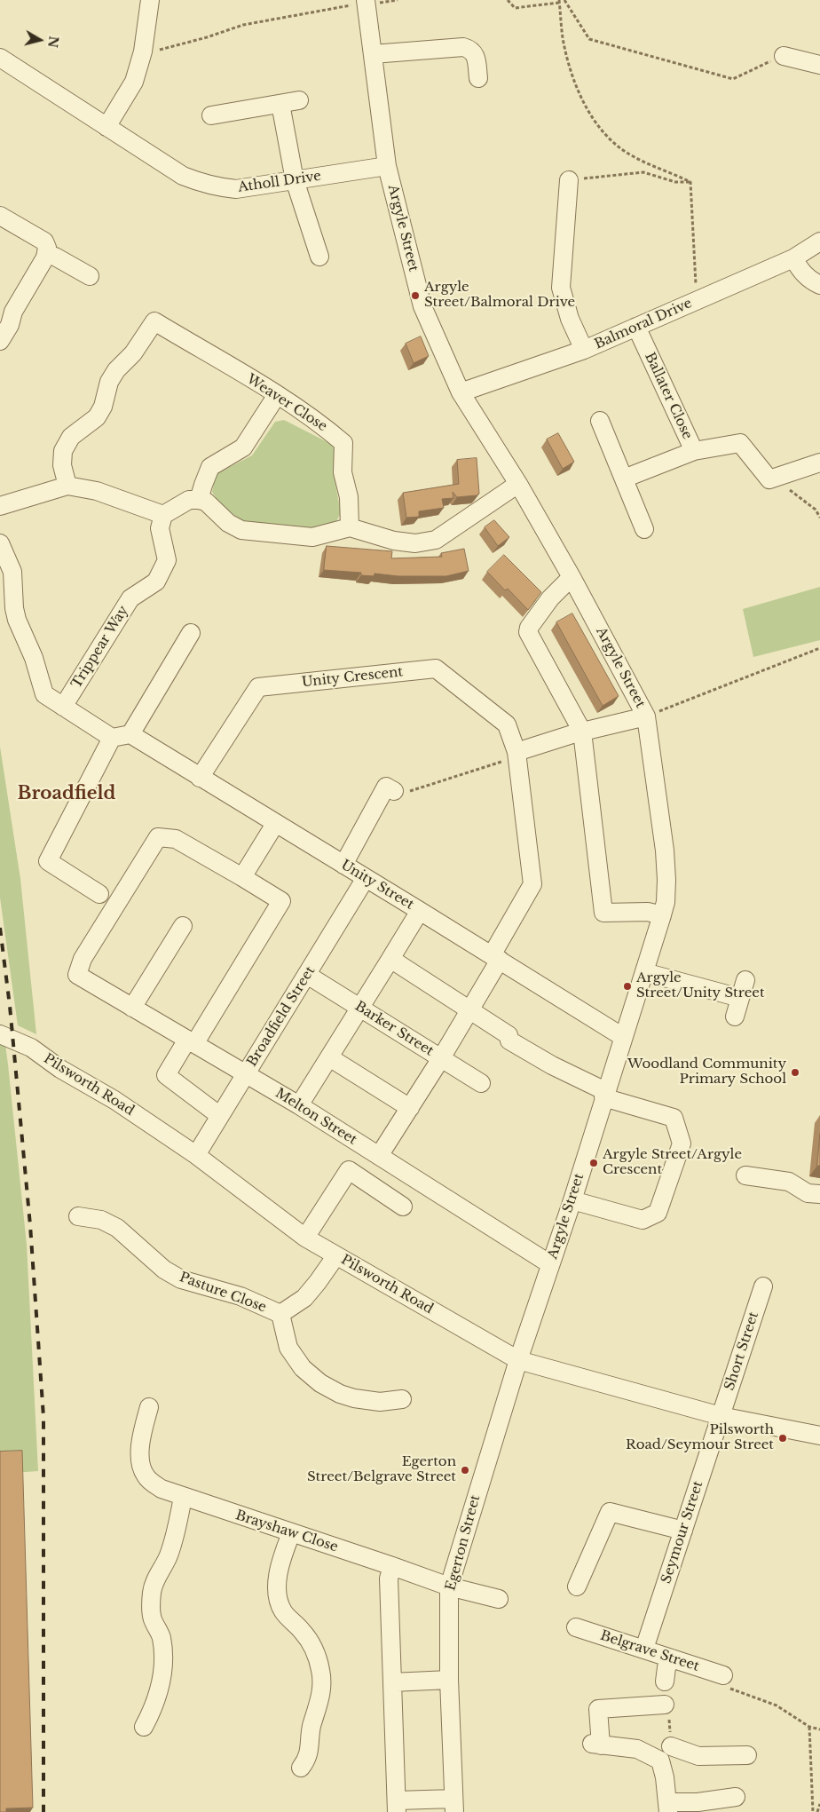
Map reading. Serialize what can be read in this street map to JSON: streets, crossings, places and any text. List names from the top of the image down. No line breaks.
{"streets":{"street":["Atholl Drive","Argyle Street","Balmoral Drive","Ballater Close","Weaver Close","Trippear Way","Unity Crescent","Unity Street","Broadfield Street","Barker Street","Pilsworth Road","Melton Street","Pasture Close","Short Street","Brayshaw Close","Seymour Street","Egerton Street","Belgrave Street"]},"crossings":[["Atholl Drive","Argyle Street"],["Argyle Street","Balmoral Drive"],["Argyle Street","Unity Street"],["Argyle Street","Pilsworth Road"],["Argyle Street","Melton Street"],["Argyle Street","Egerton Street"],["Balmoral Drive","Ballater Close"],["Unity Crescent","Unity Street"],["Unity Crescent","Barker Street"],["Unity Crescent","Melton Street"],["Unity Street","Broadfield Street"],["Broadfield Street","Barker Street"],["Broadfield Street","Pilsworth Road"],["Broadfield Street","Melton Street"],["Pilsworth Road","Short Street"],["Pilsworth Road","Seymour Street"],["Pilsworth Road","Egerton Street"],["Short Street","Seymour Street"],["Brayshaw Close","Egerton Street"],["Seymour Street","Belgrave Street"]],"districts":["Broadfield"],"places":["Argyle Street/Balmoral Drive","Argyle Street/Unity Street","Woodland Community Primary School","Argyle Street/Argyle Crescent","Pilsworth Road/Seymour Street","Egerton Street/Belgrave Street"],"north":"right"}
